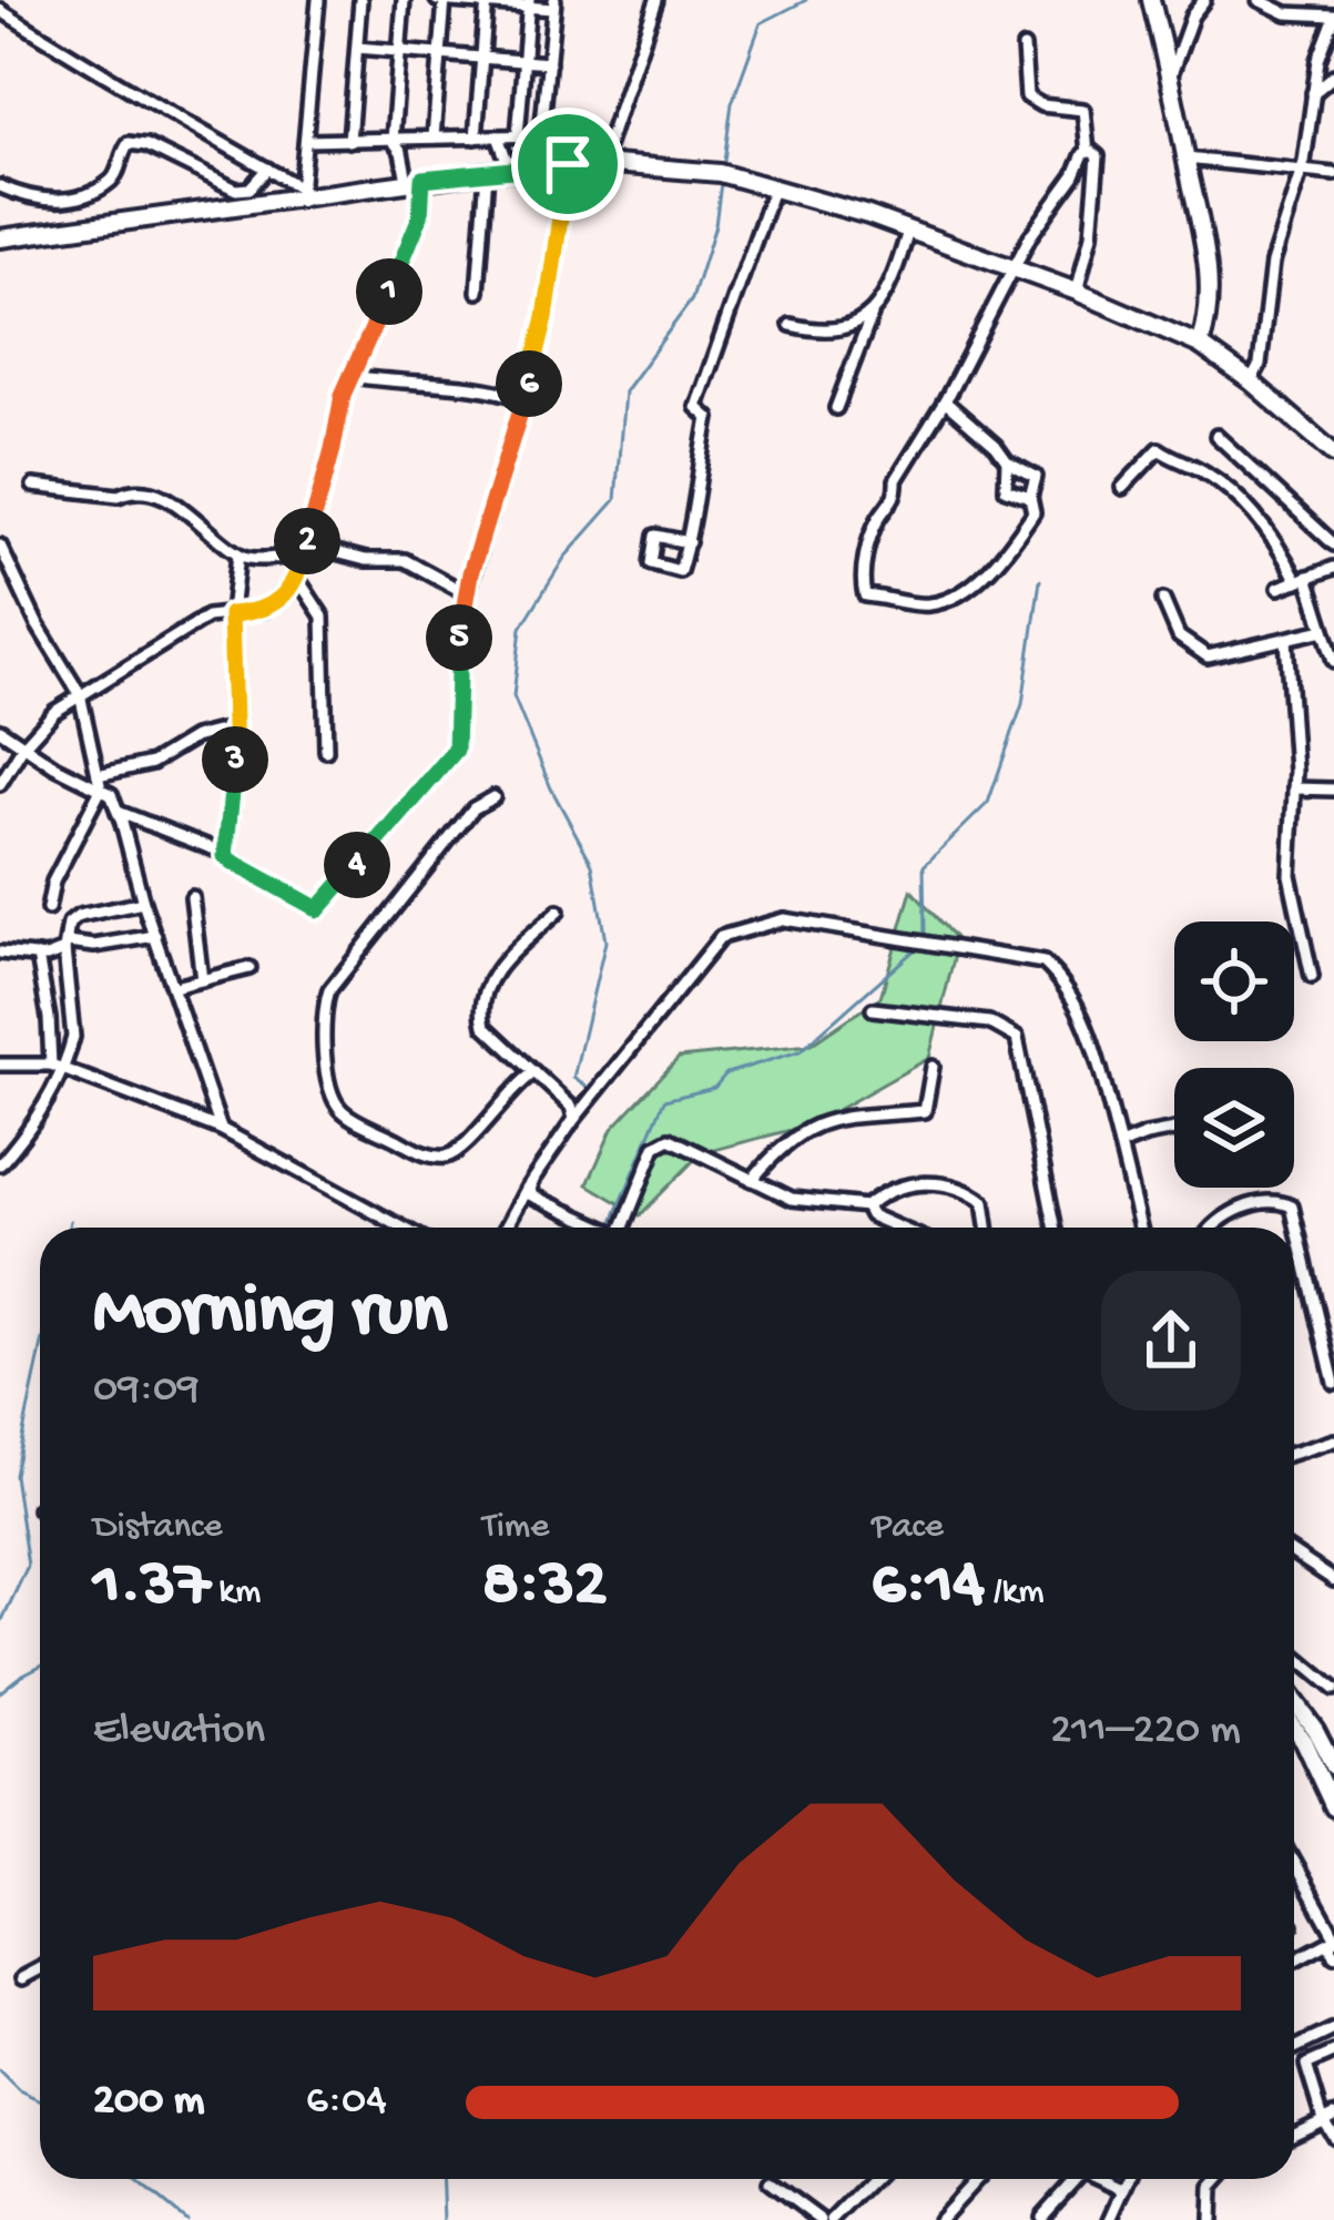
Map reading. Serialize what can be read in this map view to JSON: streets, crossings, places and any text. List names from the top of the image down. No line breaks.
{"page":{"pins":["1","6","2","5","3","4"],"heading":["Morning run","09:09"],"stats":[["Distance","1.37 km"],["Time","8:32"],["Pace","6:14 /km"]],"chart":["Elevation","211–220 m"],"list":[{"name":"200 m","note":"6:04"}]}}
